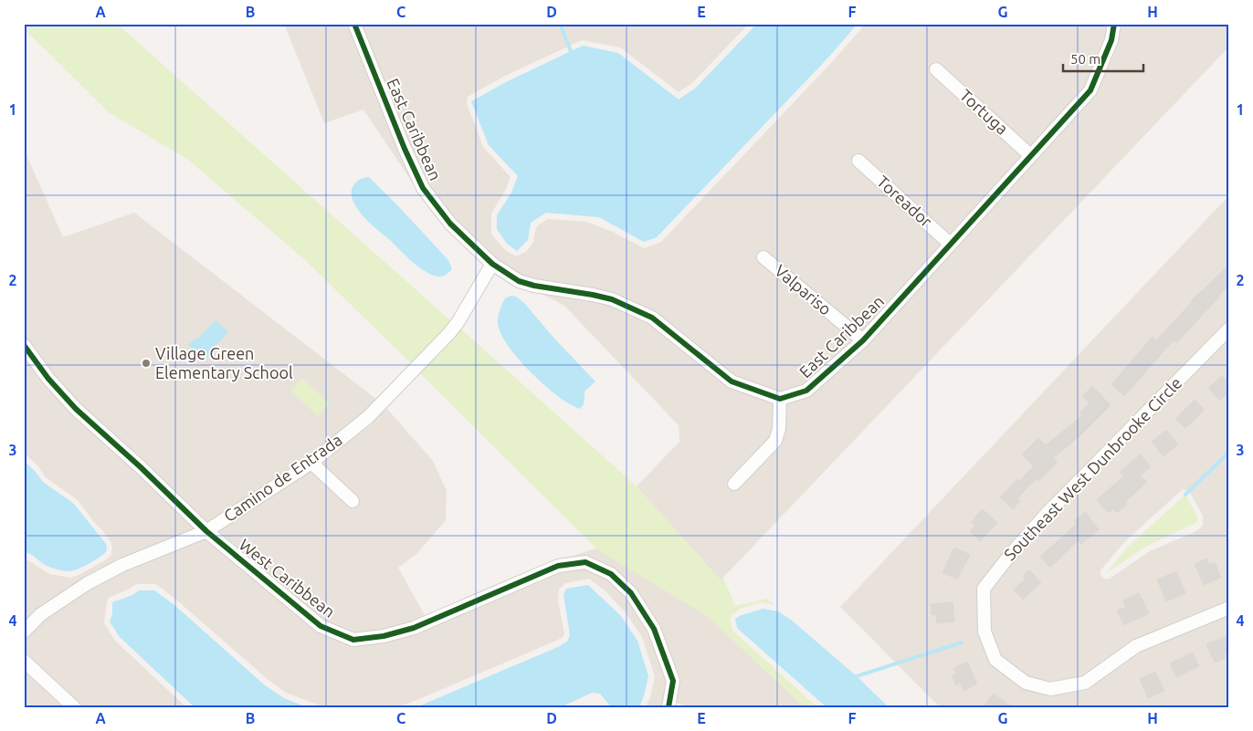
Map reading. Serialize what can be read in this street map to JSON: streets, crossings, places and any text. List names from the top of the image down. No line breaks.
{"streets":{"street":["Tortuga","East Caribbean","Toreador","Valpariso","Southeast West Dunbrooke Circle","Camino de Entrada","West Caribbean"]},"crossings":[["Tortuga","East Caribbean"],["East Caribbean","Toreador"],["East Caribbean","Valpariso"],["East Caribbean","Camino de Entrada"],["Camino de Entrada","West Caribbean"]],"places":["Village Green Elementary School"],"scale_bar":"50 m","grid":{"columns":["A","B","C","D","E","F","G","H"],"rows":["1","2","3","4"]}}
